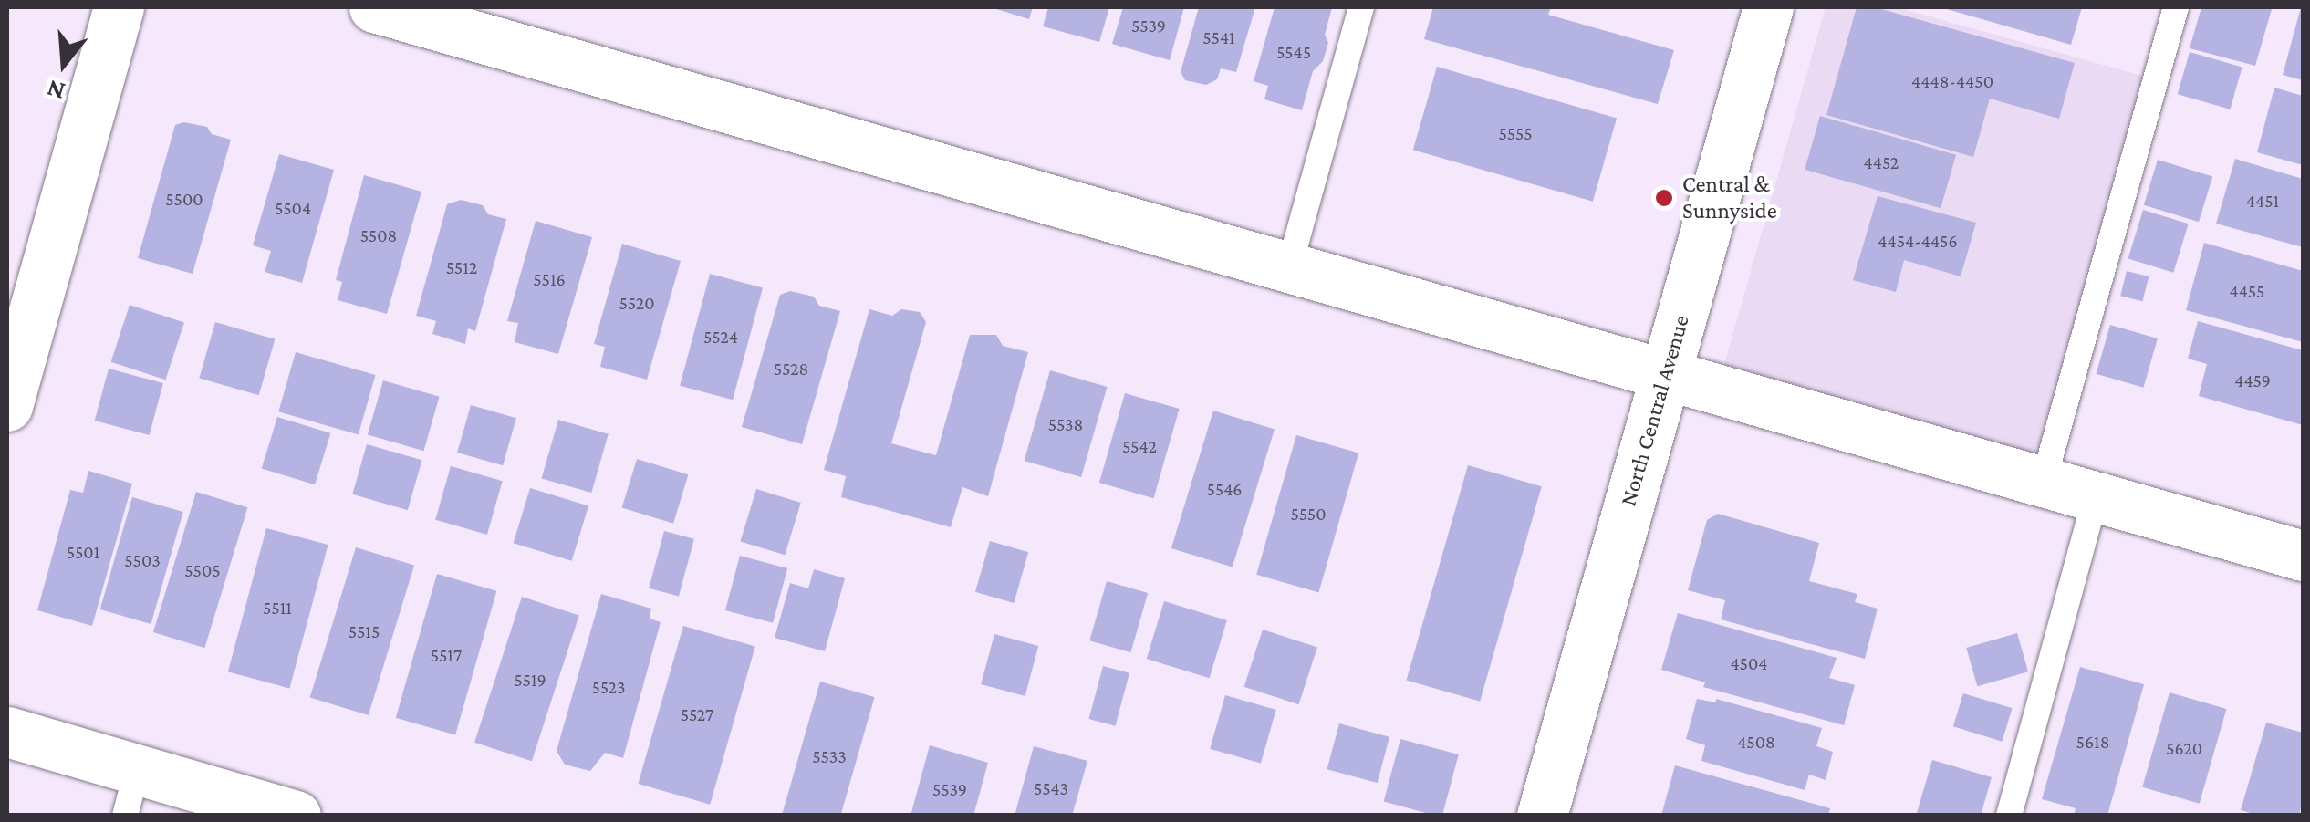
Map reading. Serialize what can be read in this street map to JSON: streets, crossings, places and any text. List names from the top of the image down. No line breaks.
{"streets":{"street":["North Central Avenue"]},"places":["Central & Sunnyside"],"house_numbers":["5539","5541","5545","4448-4450","5555","4452","5500","4451","5504","5508","4454-4456","5512","5516","4455","5520","5524","5528","4459","5538","5542","5546","5550","5501","5503","5505","5511","5515","5517","4504","5519","5523","5527","4508","5618","5620","5533","5543","5539"],"north":"bottom"}
